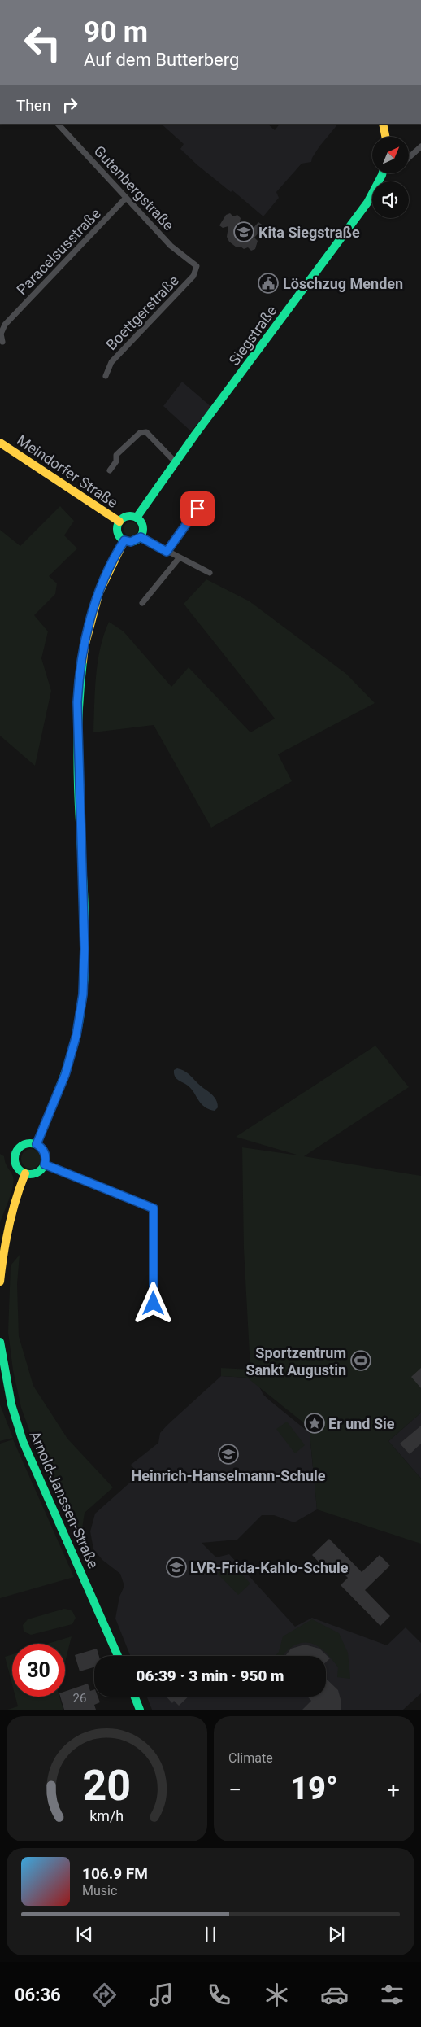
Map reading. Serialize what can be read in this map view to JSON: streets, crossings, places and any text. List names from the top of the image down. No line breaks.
{"streets":{"main road":["Siegstraße","Meindorfer Straße","Arnold-Janssen-Straße"],"street":["Gutenbergstraße","Paracelsusstraße","Boettgerstraße"]},"crossings":[["Gutenbergstraße","Paracelsusstraße"],["Gutenbergstraße","Boettgerstraße"],["Siegstraße","Meindorfer Straße"]],"places":{"school or university":["Kita Siegstraße","Heinrich-Hanselmann-Schule","LVR-Frida-Kahlo-Schule"],"public building":["Löschzug Menden"],"sports":["Sportzentrum Sankt Augustin"],"place":["Er und Sie"]},"house_numbers":["26"],"north":"top right","page":{"turn":["90 m","Auf dem Butterberg"],"then":"Then","limit":"30","trip":"06:39 · 3 min · 950 m","tile":"Climate","heat":["−","19°","+"],"song":["106.9 FM","Music"],"tabs":"06:36","gauge":["20","km/h"]}}
